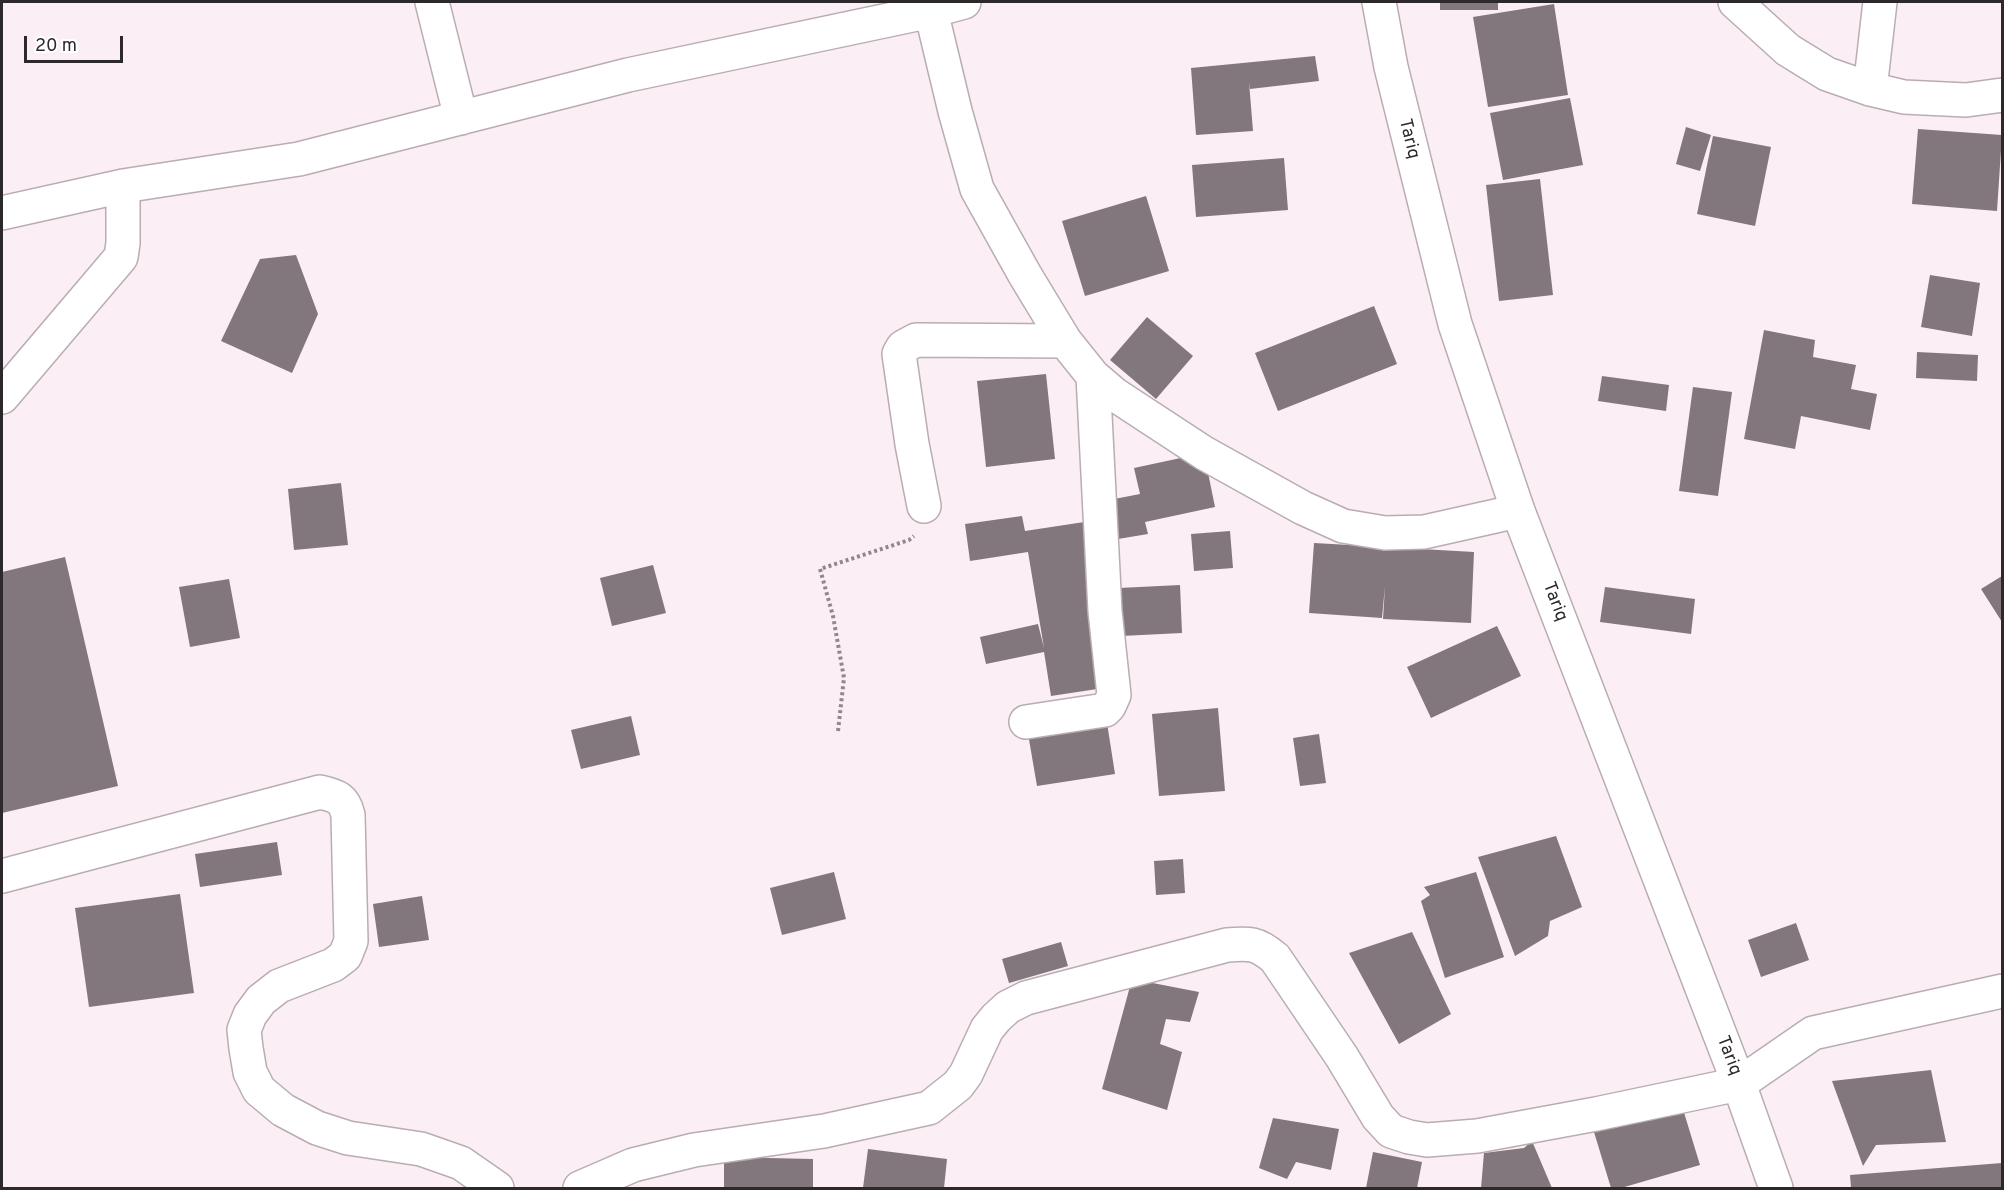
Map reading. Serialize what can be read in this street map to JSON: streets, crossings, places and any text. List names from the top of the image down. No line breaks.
{"streets":{"street":["Tariq"]},"scale_bar":"20 m"}
